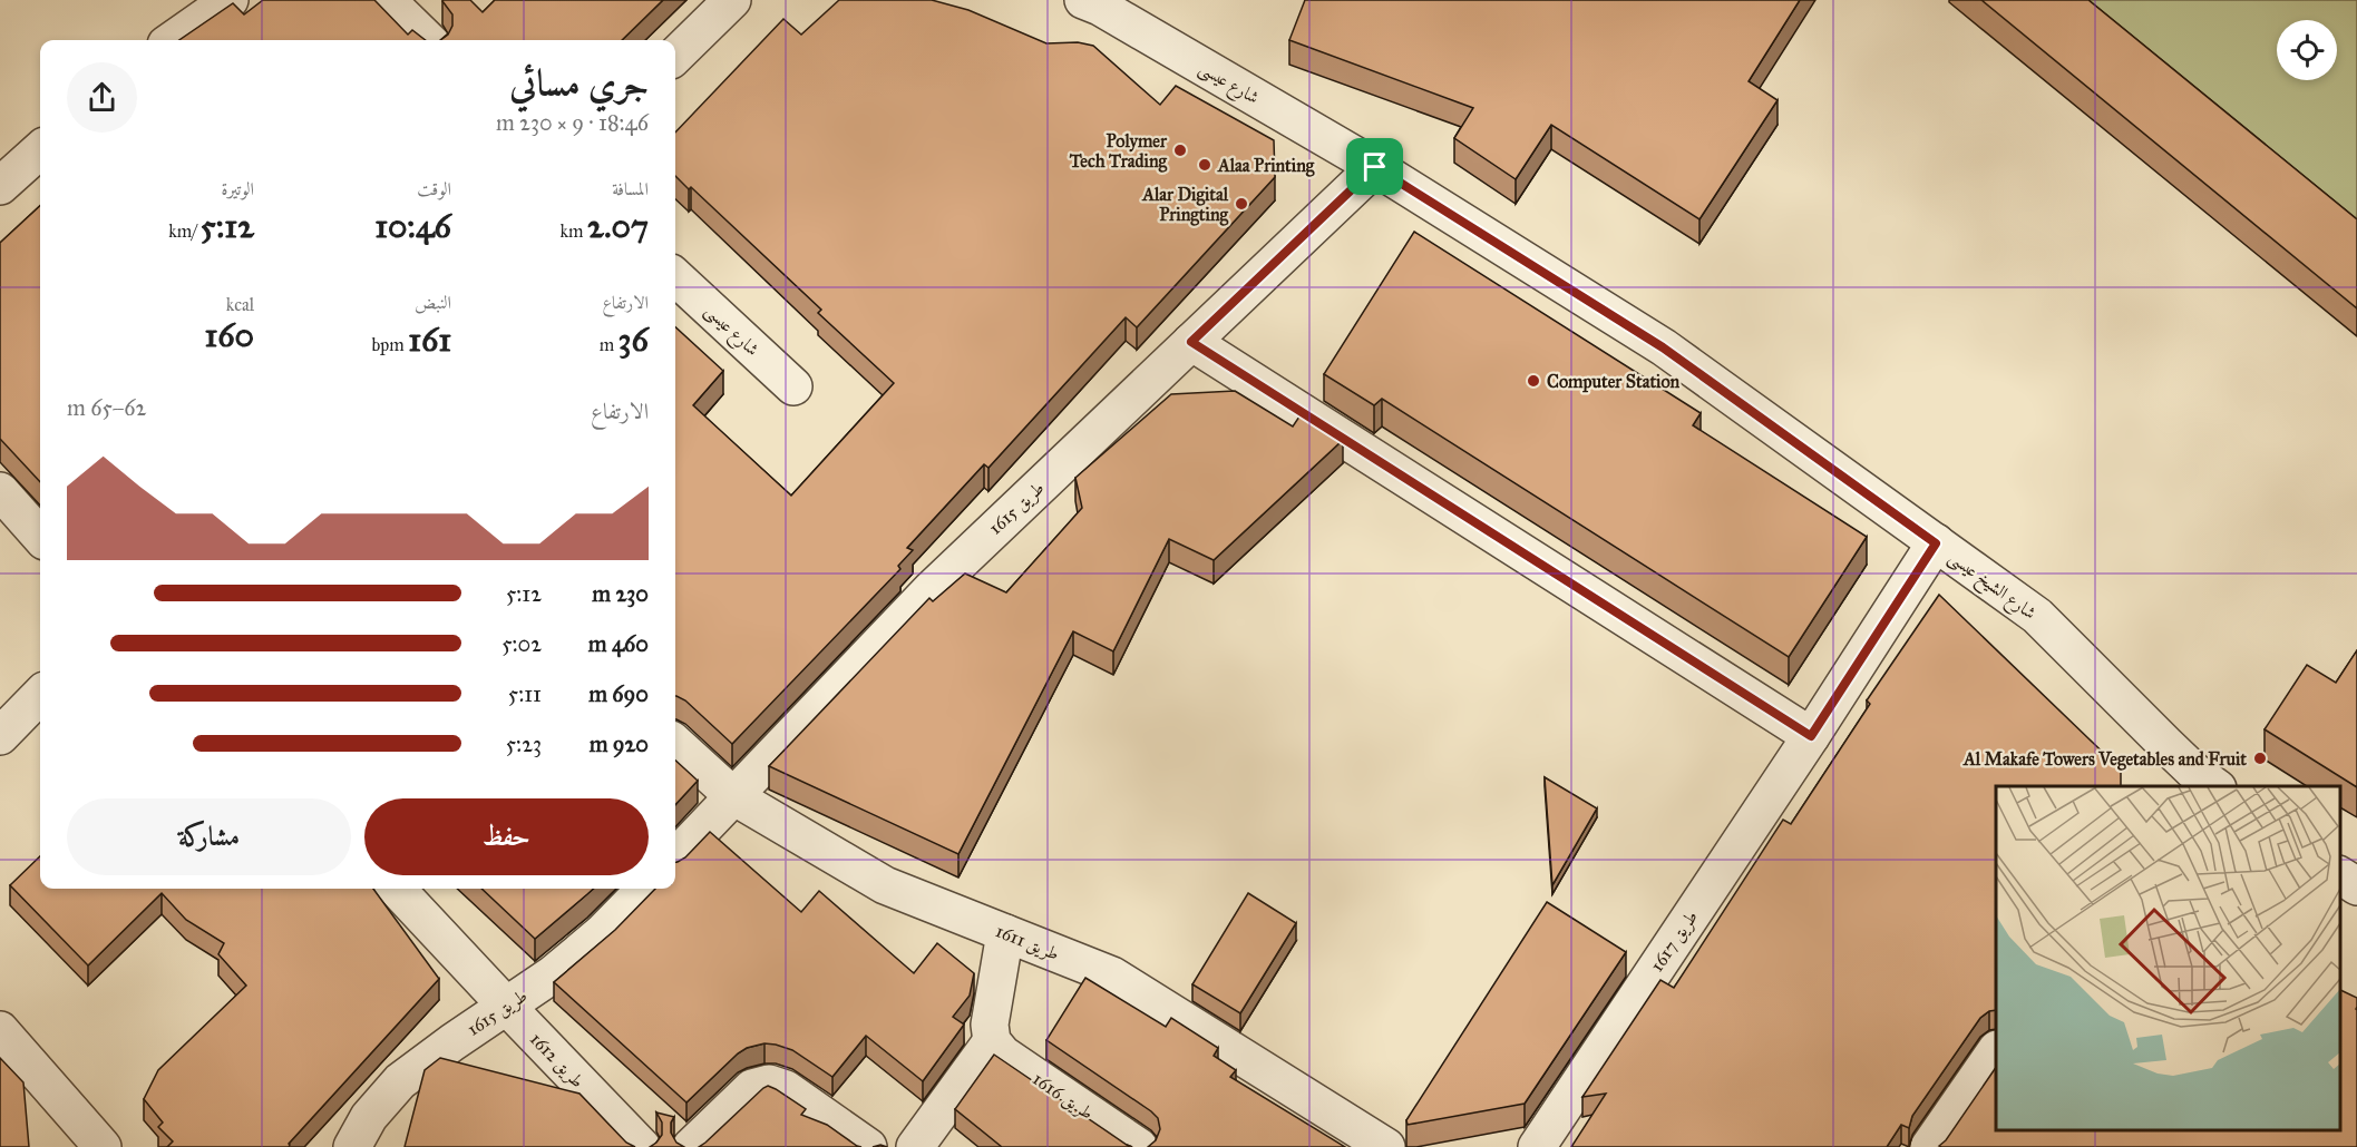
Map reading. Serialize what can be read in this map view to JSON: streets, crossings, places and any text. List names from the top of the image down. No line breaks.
{"streets":{"street":["شارع عيسى","طريق 1615","شارع الشيخ عيسى","طريق 1617","طريق 1611","طريق 1612","طريق 1616"]},"crossings":[["شارع عيسى","طريق 1615"],["شارع عيسى","شارع الشيخ عيسى"],["طريق 1615","شارع الشيخ عيسى"],["طريق 1615","طريق 1611"],["طريق 1615","طريق 1612"],["شارع الشيخ عيسى","طريق 1617"]],"places":["Polymer Tech Trading","Alaa Printing","Alar Digital Pringting","Computer Station","Al Makafe Towers Vegetables and Fruit"],"page":{"heading":["جري مسائي","18:46 · 9 × 230 m"],"stats":[["المسافة","2.07 km"],["الوقت","10:46"],["الوتيرة","5:12 /km"],["الارتفاع","36 m"],["النبض","161 bpm"],["kcal","160"]],"chart":["الارتفاع","62–65 m"],"list":[{"name":"230 m","note":"5:12"},{"name":"460 m","note":"5:02"},{"name":"690 m","note":"5:11"},{"name":"920 m","note":"5:23"}],"buttons":["حفظ","مشاركة"]}}
